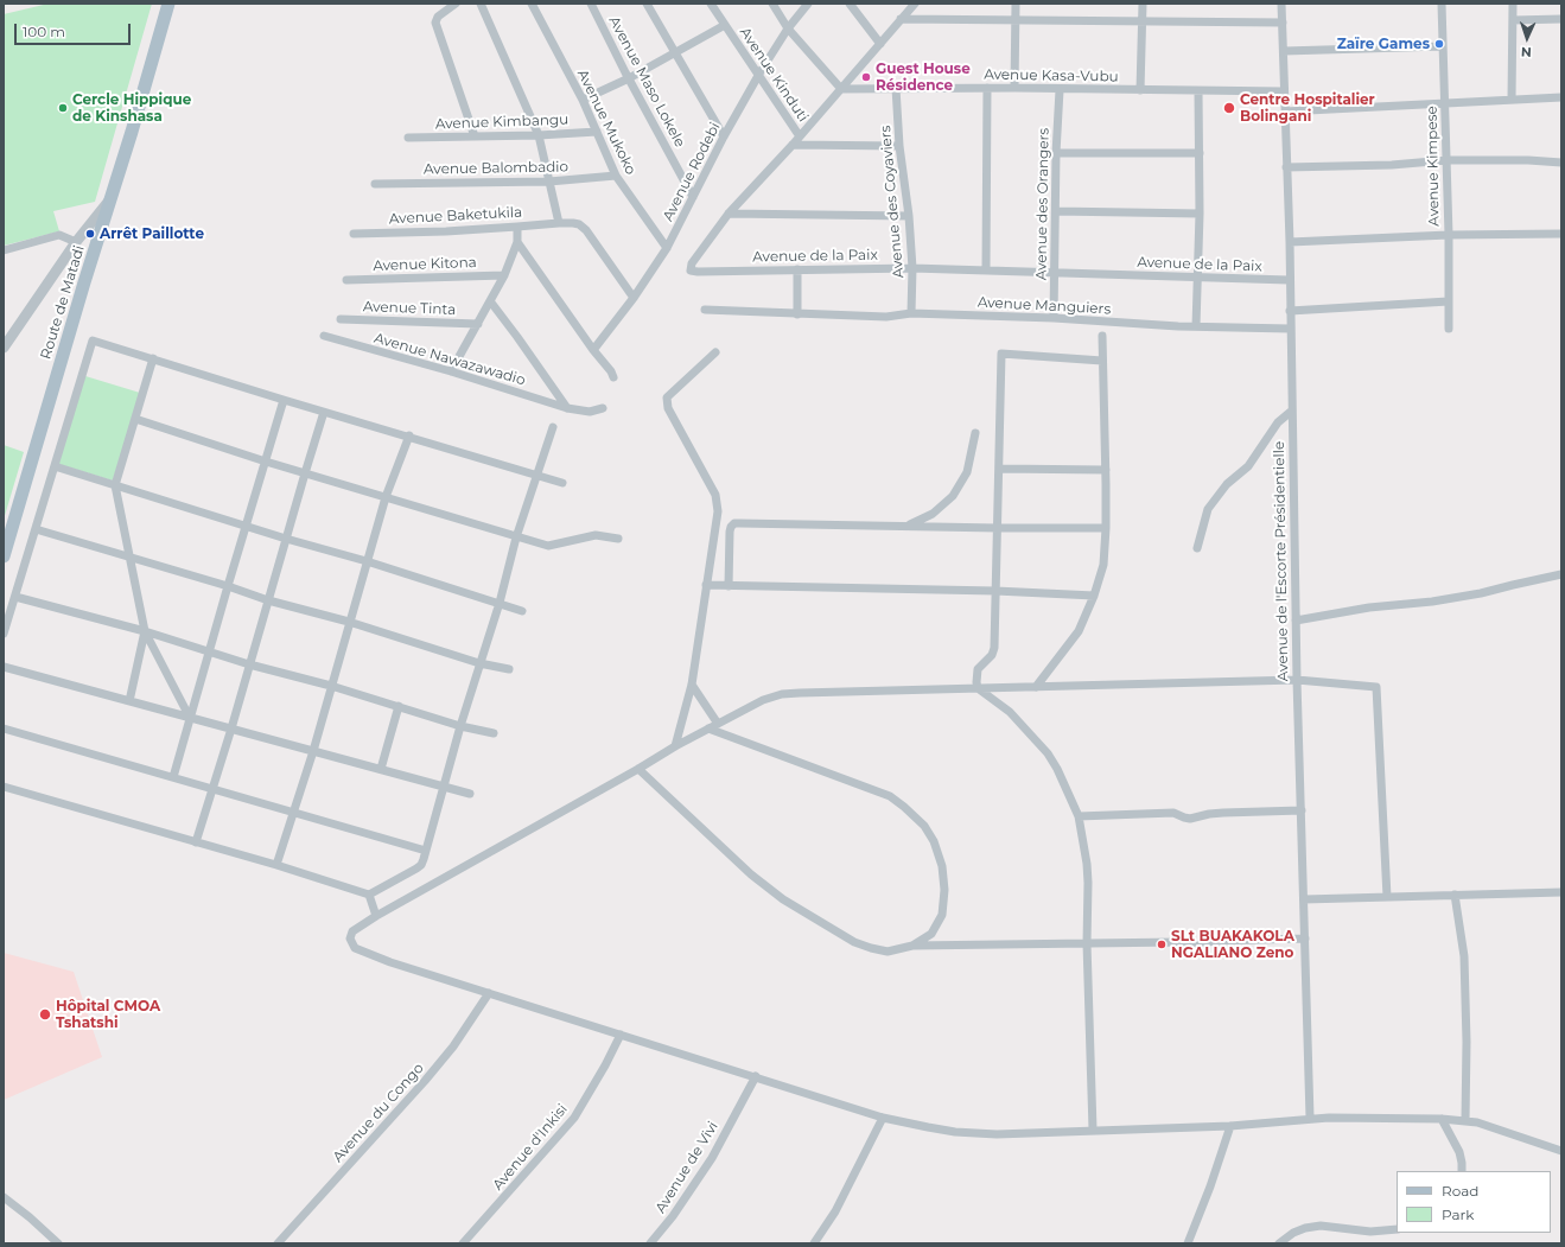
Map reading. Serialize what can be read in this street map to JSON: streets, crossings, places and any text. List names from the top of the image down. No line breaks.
{"streets":{"main road":["Route de Matadi"],"street":["Avenue Kinduti","Avenue Kasa-Vubu","Avenue Maso Lokele","Avenue Kimbangu","Avenue Mukoko","Avenue Kimpese","Avenue Balombadio","Avenue Rodebi","Avenue des Coyaviers","Avenue des Orangers","Avenue Baketukila","Avenue de la Paix","Avenue Kitona","Avenue Manguiers","Avenue Tinta","Avenue Nawazawadio","Avenue de l'Escorte Présidentielle","Avenue du Congo","Avenue d'Inkisi","Avenue de Vivi"]},"crossings":[["Avenue Kinduti","Avenue Rodebi"],["Avenue Kinduti","Avenue de la Paix"],["Avenue Kasa-Vubu","Avenue des Coyaviers"],["Avenue Kasa-Vubu","Avenue des Orangers"],["Avenue Kasa-Vubu","Avenue de la Paix"],["Avenue Kasa-Vubu","Avenue de l'Escorte Présidentielle"],["Avenue Maso Lokele","Avenue Rodebi"],["Avenue Kimbangu","Avenue Mukoko"],["Avenue Mukoko","Avenue Balombadio"],["Avenue Mukoko","Avenue Rodebi"],["Avenue Rodebi","Avenue Baketukila"],["Avenue des Coyaviers","Avenue de la Paix"],["Avenue des Coyaviers","Avenue Manguiers"],["Avenue des Orangers","Avenue de la Paix"],["Avenue des Orangers","Avenue Manguiers"],["Avenue de la Paix","Avenue de l'Escorte Présidentielle"],["Avenue Manguiers","Avenue de l'Escorte Présidentielle"]],"places":["Zaïre Games","Guest House Résidence","Cercle Hippique de Kinshasa","Centre Hospitalier Bolingani","Arrêt Paillotte","SLt BUAKAKOLA NGALIANO Zeno","Hôpital CMOA Tshatshi"],"legend":["Road","Park"],"scale_bar":"100 m","north":"bottom"}
